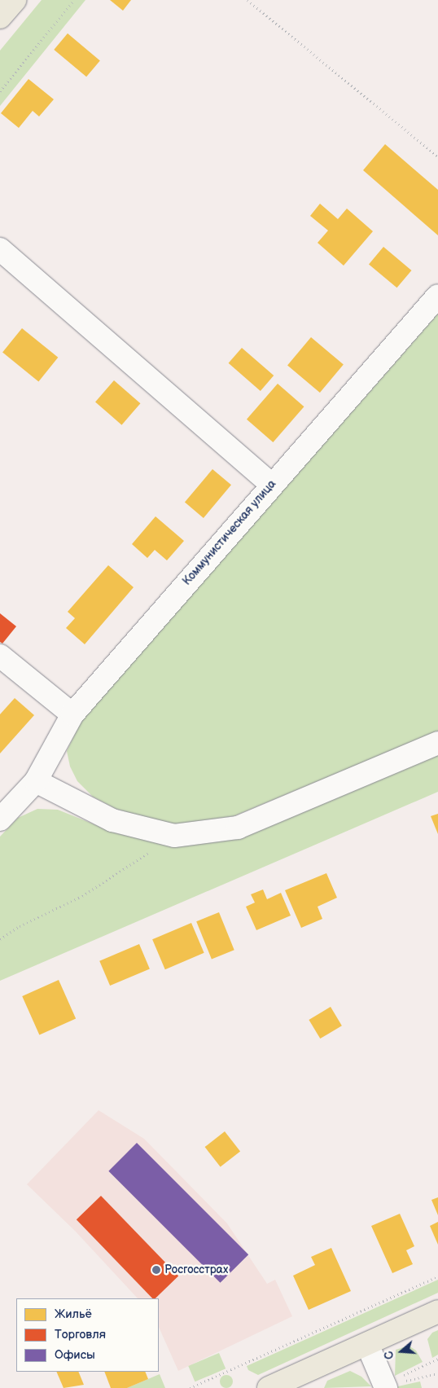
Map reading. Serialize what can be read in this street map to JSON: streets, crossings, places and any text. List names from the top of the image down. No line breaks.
{"streets":{"street":["Коммунистическая улица"]},"places":["Росгосстрах"],"legend":["Жильё","Торговля","Офисы"],"north":"left"}
